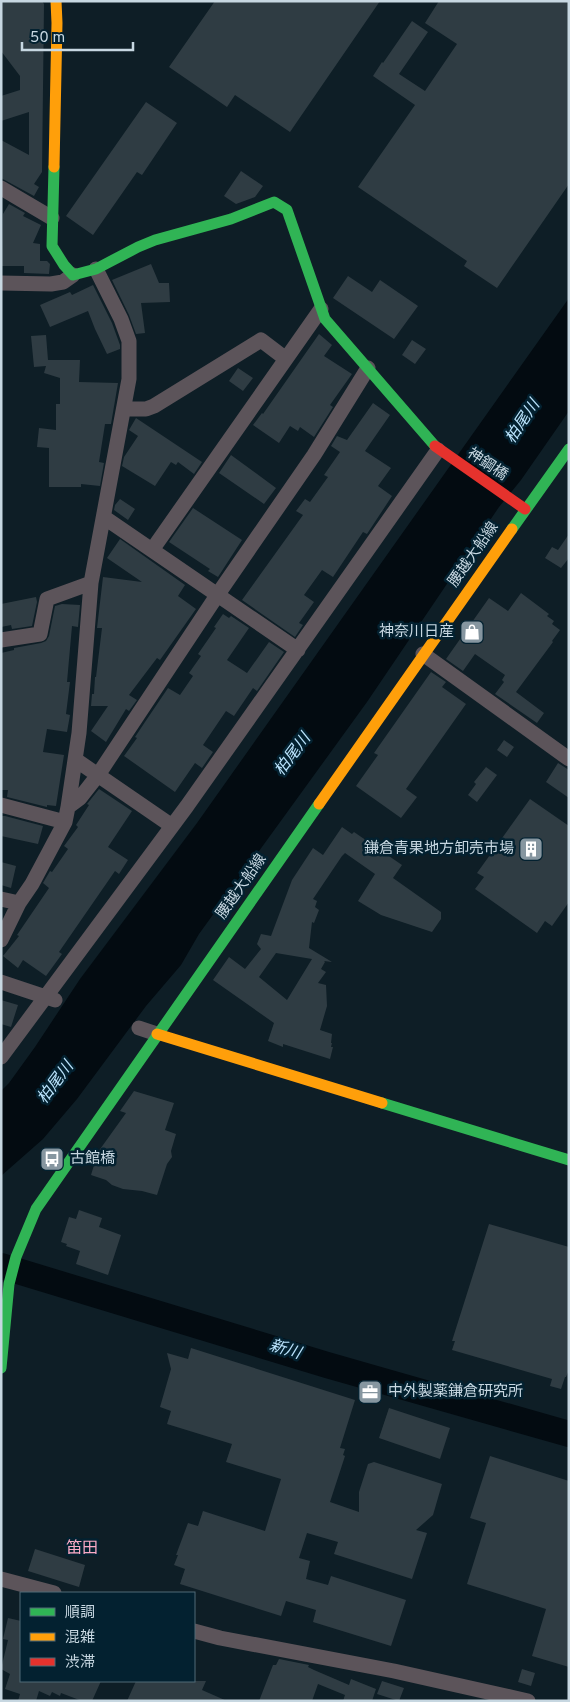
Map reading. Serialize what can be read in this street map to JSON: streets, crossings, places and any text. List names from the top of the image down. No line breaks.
{"streets":{"street":["神鋼橋","腰越大船線"]},"crossings":[["神鋼橋","腰越大船線"]],"districts":["笛田"],"water":["柏尾川","新川"],"places":{"shop":["神奈川日産"],"building":["鎌倉青果地方卸売市場"],"bus stop":["古館橋"],"office":["中外製薬鎌倉研究所"]},"legend":["順調","混雑","渋滞"],"scale_bar":"50 m"}
